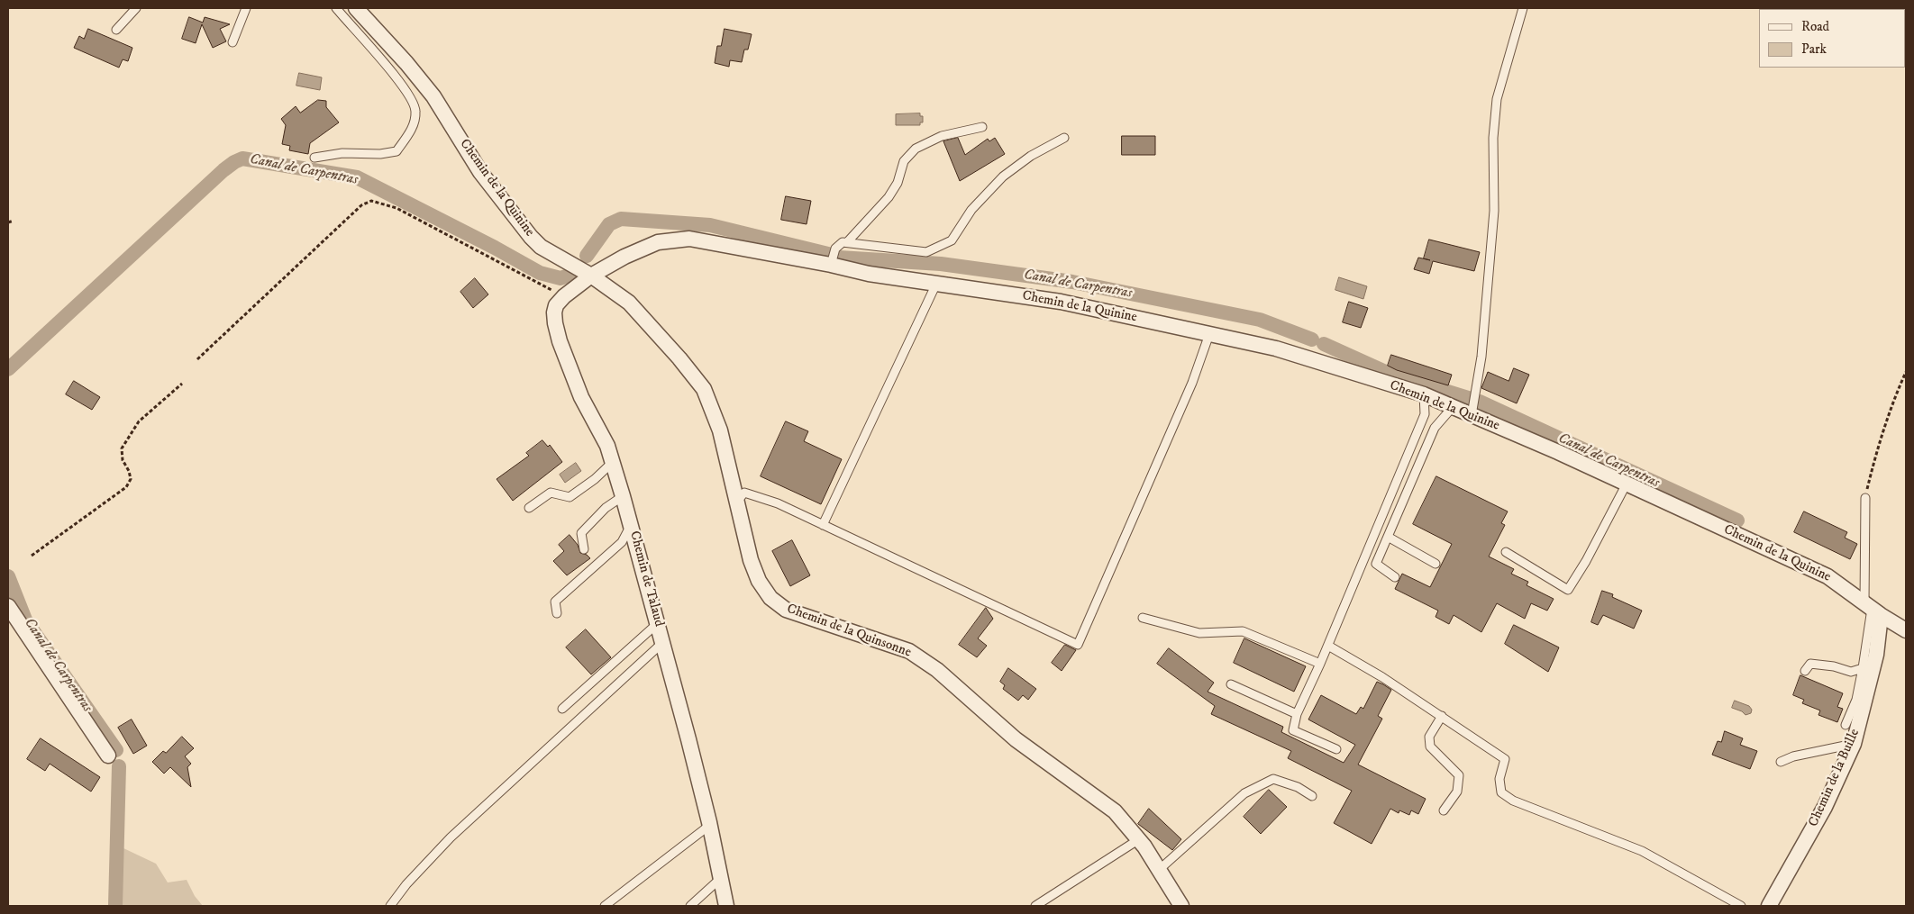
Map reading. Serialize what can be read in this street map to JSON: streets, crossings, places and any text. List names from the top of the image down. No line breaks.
{"streets":{"street":["Chemin de la Quinine","Chemin de Talaud","Chemin de la Quinsonne","Chemin de la Buille"]},"crossings":[["Chemin de la Quinine","Chemin de Talaud"],["Chemin de la Quinine","Chemin de la Quinsonne"],["Chemin de la Quinine","Chemin de la Buille"],["Chemin de Talaud","Chemin de la Quinsonne"]],"water":["Canal de Carpentras"],"legend":["Road","Park"]}
